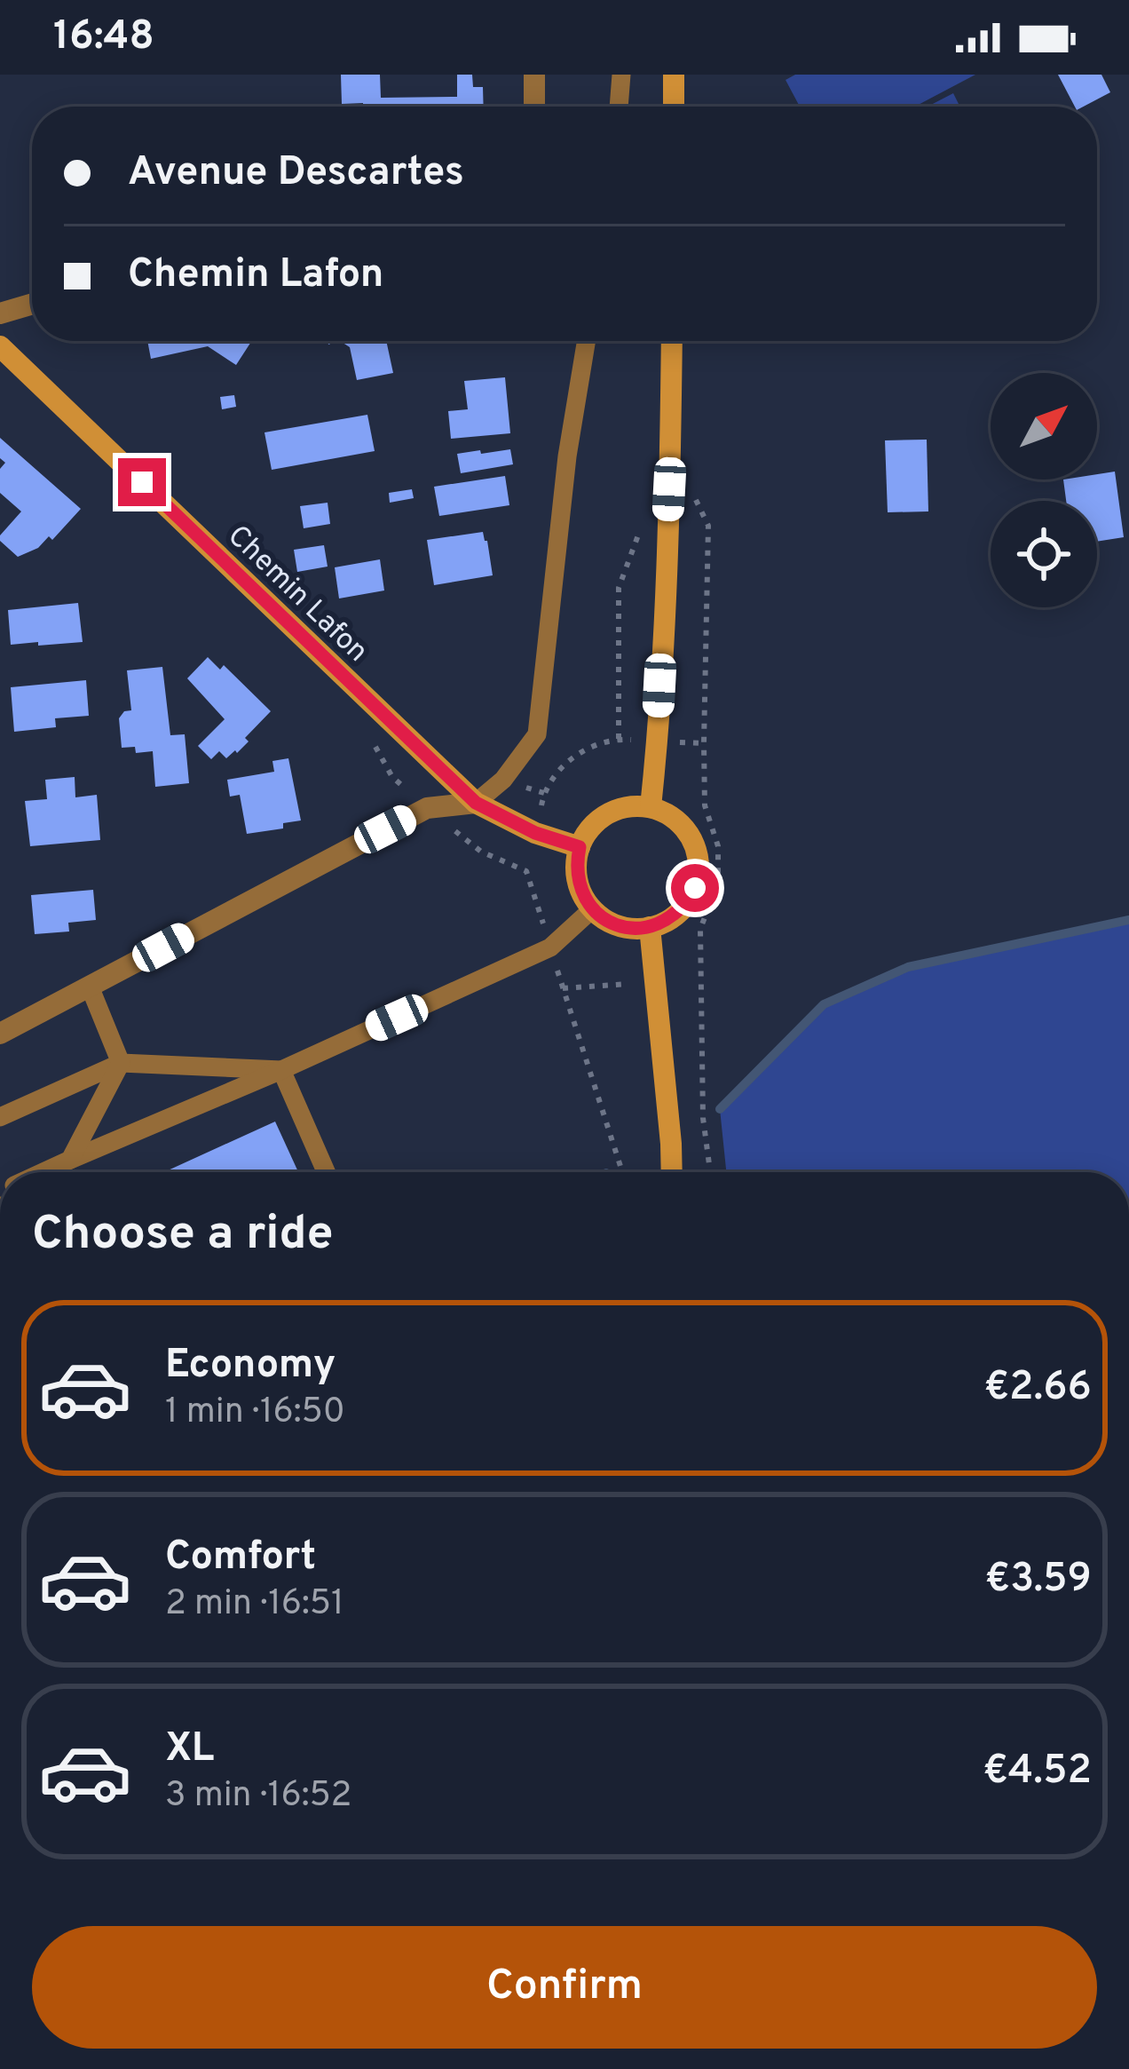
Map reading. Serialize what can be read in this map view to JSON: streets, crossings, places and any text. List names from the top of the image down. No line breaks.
{"streets":{"main road":["Chemin Lafon"]},"north":"top right","page":{"status":"16:48","banner":["Avenue Descartes","Chemin Lafon"],"heading":"Choose a ride","list":[{"name":"Economy","note":"1 min · 16:50","value":"€2.66"},{"name":"Comfort","note":"2 min · 16:51","value":"€3.59"},{"name":"XL","note":"3 min · 16:52","value":"€4.52"}],"buttons":"Confirm"}}
